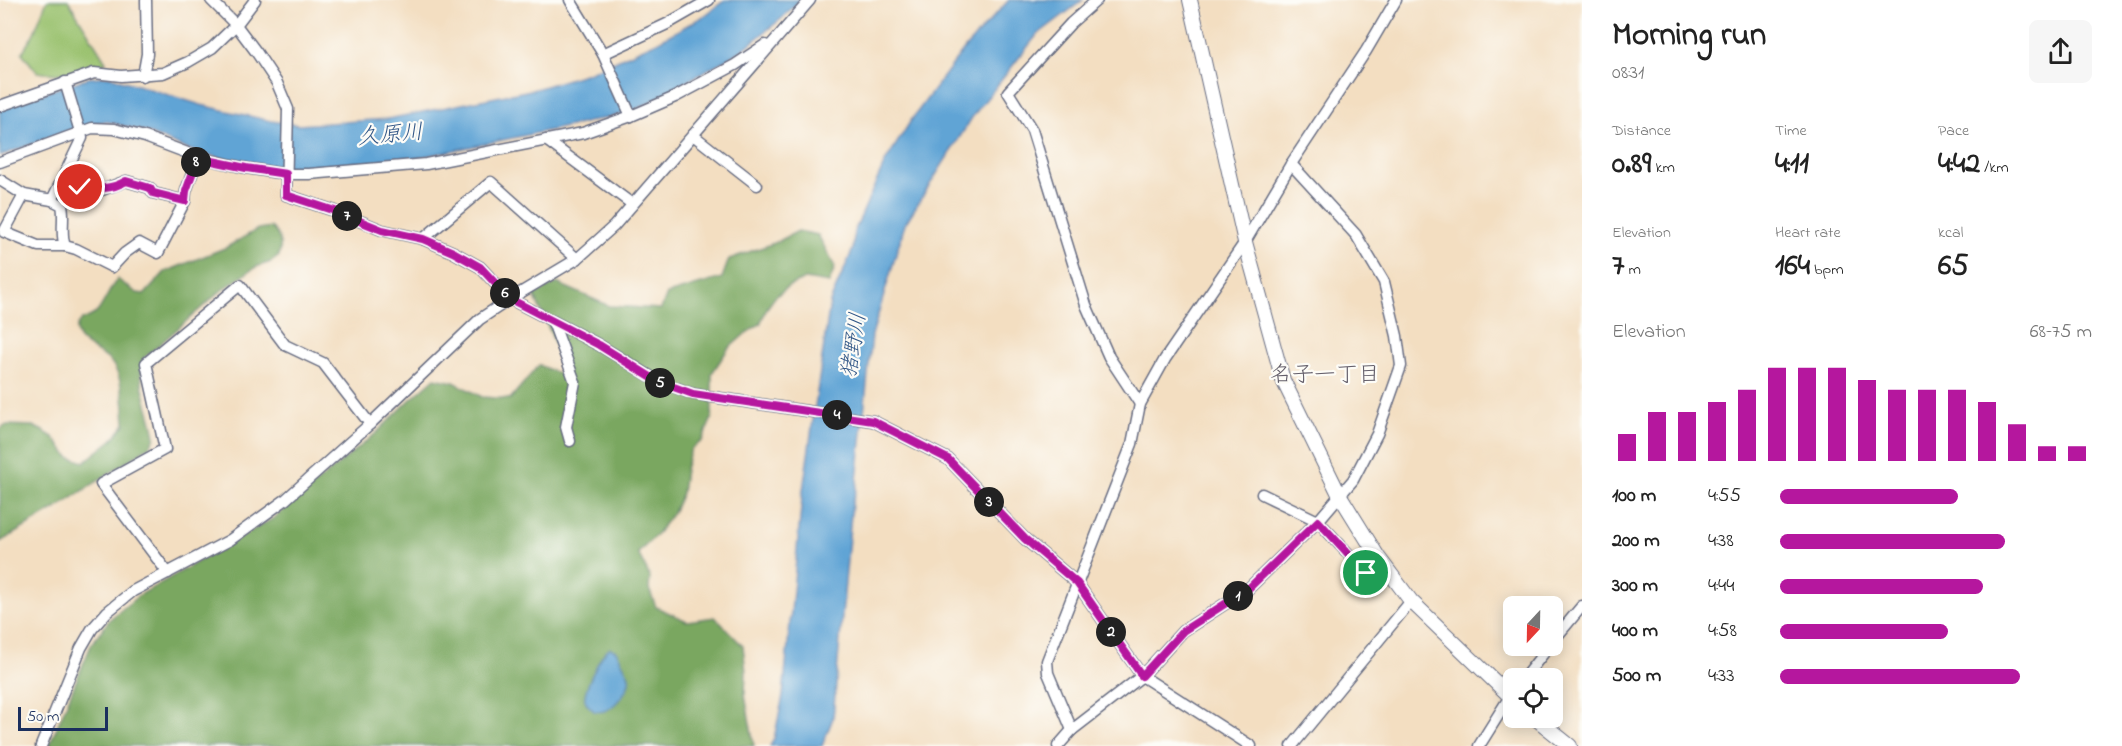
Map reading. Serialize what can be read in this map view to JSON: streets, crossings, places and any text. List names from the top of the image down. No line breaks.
{"districts":["名子一丁目"],"water":["久原川","猪野川"],"scale_bar":"50 m","north":"bottom","page":{"heading":["Morning run","08:31"],"stats":[["Distance","0.89 km"],["Time","4:11"],["Pace","4:42 /km"],["Elevation","7 m"],["Heart rate","164 bpm"],["kcal","65"]],"pins":["8","7","6","5","4","3","1","2"],"chart":["Elevation","68–75 m"],"list":[{"name":"100 m","note":"4:55"},{"name":"200 m","note":"4:38"},{"name":"300 m","note":"4:44"},{"name":"400 m","note":"4:58"},{"name":"500 m","note":"4:33"}],"scale":"50 m"}}
